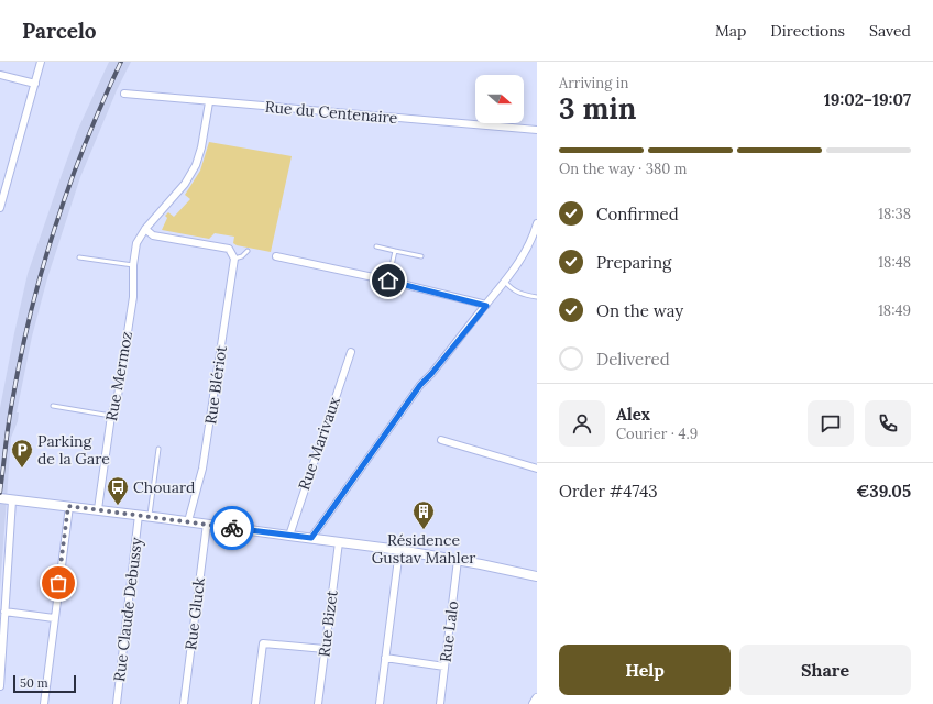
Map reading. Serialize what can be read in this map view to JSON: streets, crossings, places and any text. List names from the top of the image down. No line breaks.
{"streets":{"street":["Rue du Centenaire","Rue Mermoz","Rue Blériot","Rue Marivaux","Rue Claude Debussy","Rue Gluck","Rue Bizet","Rue Lalo"]},"places":{"parking":["Parking de la Gare"],"bus stop":["Chouard"],"building":["Résidence Gustav Mahler"]},"scale_bar":"50 m","north":"right","page":{"header":"Parcelo","nav":["Map","Directions","Saved"],"heading":["3 min","Arriving in","19:02–19:07"],"panel":["Alex","Courier · 4.9","Order #4743","€39.05"],"bar":"On the way · 380 m","list":[["Confirmed","18:38"],["Preparing","18:48"],["On the way","18:49"],"Delivered"],"buttons":["Help","Share"],"scale":"50 m"}}
